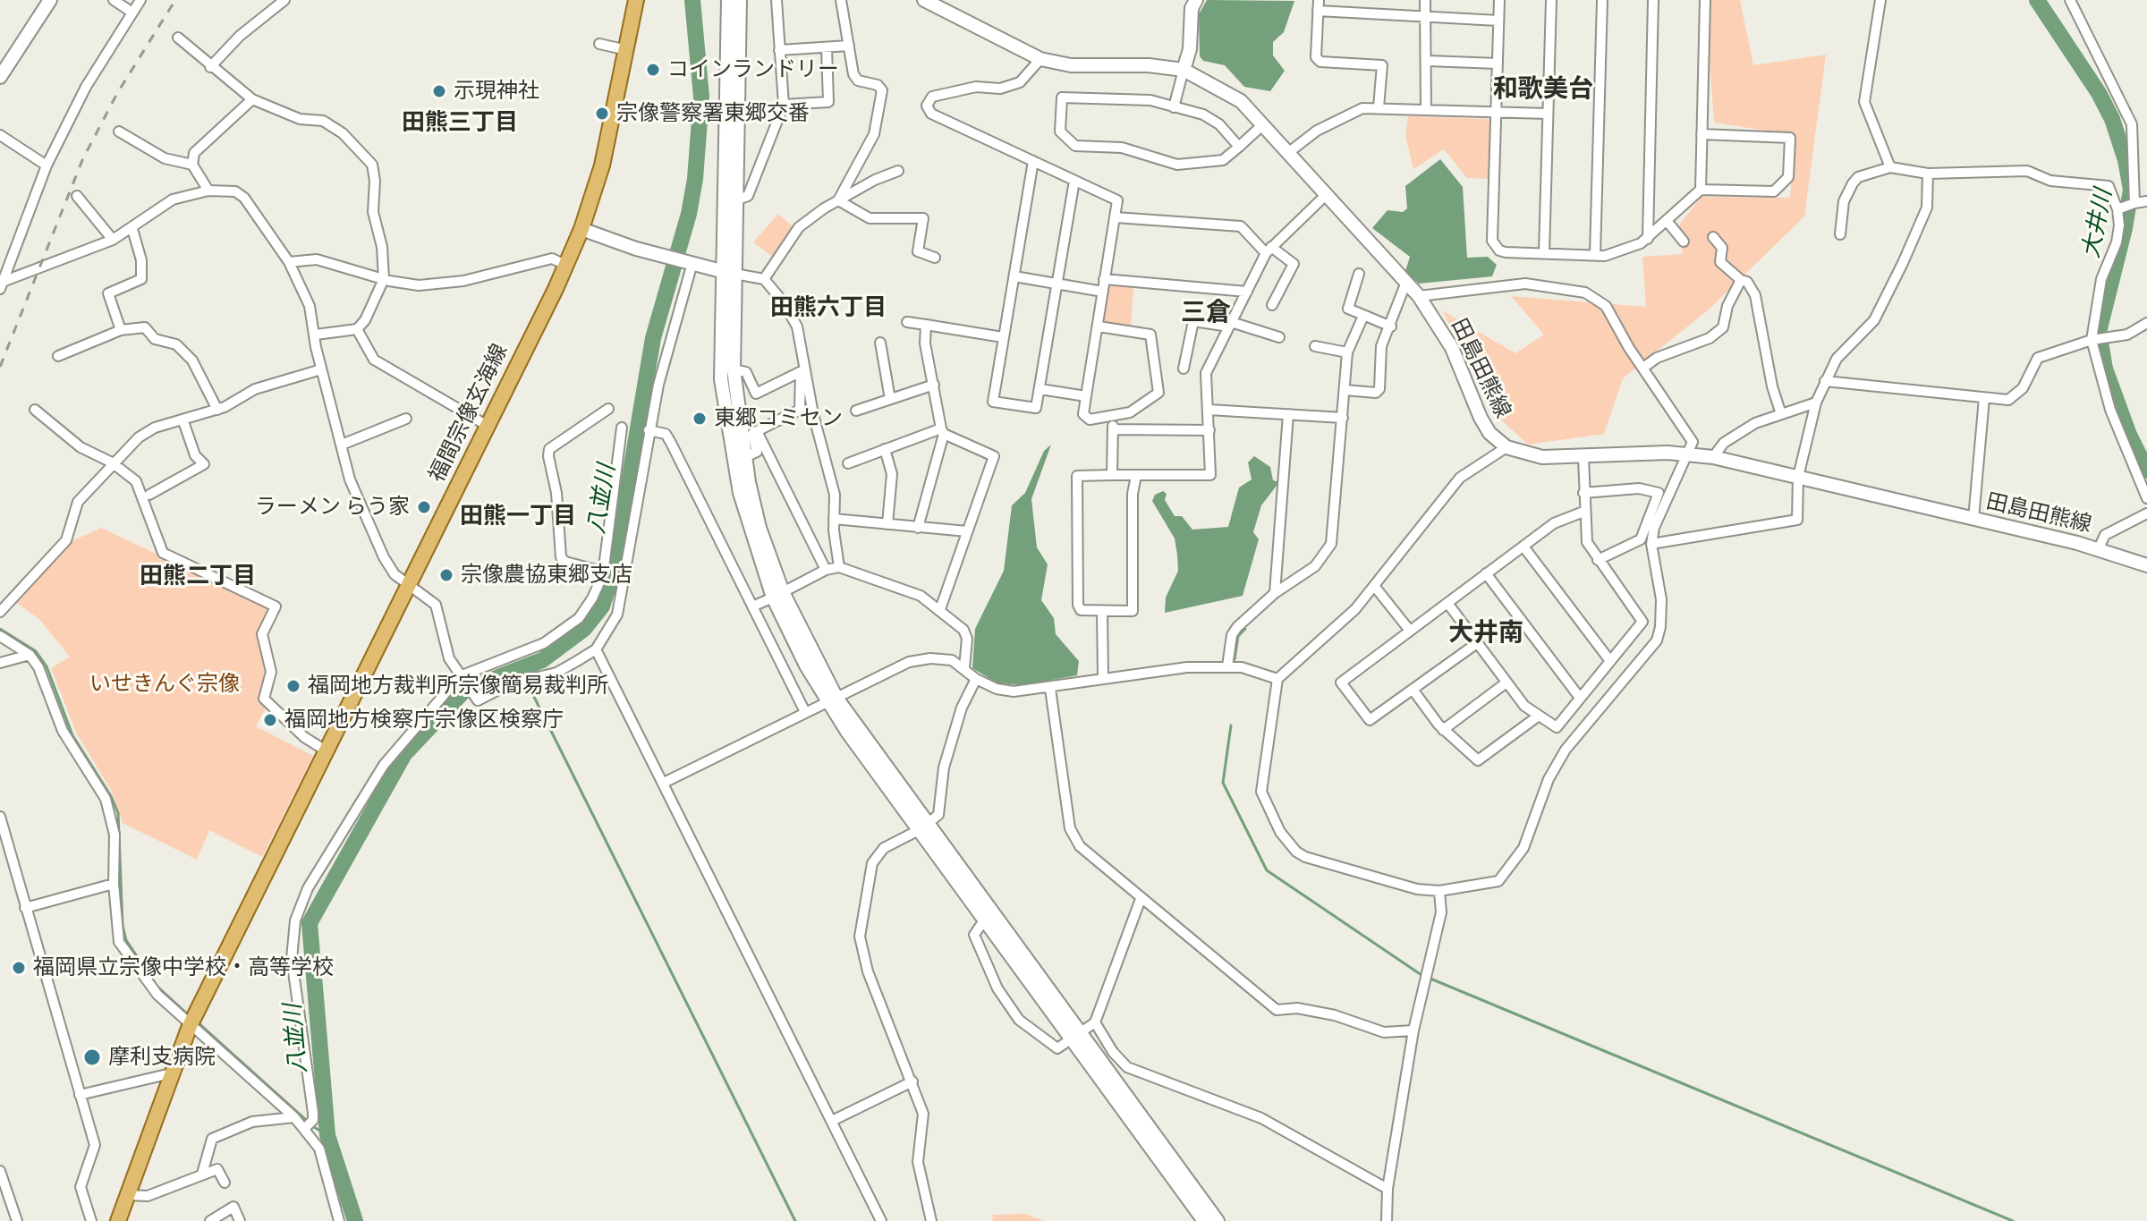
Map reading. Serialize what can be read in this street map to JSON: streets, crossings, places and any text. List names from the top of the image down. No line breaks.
{"streets":{"main road":["福間宗像玄海線"],"street":["田島田熊線"]},"districts":["和歌美台","田熊三丁目","田熊六丁目","三倉","田熊一丁目","田熊二丁目","大井南"],"water":["大井川","八並川"],"parks":["いせきんぐ宗像"],"places":["コインランドリー","示現神社","宗像警察署東郷交番","東郷コミセン","ラーメン らう家","宗像農協東郷支店","福岡地方裁判所宗像簡易裁判所","福岡地方検察庁宗像区検察庁","福岡県立宗像中学校・高等学校","摩利支病院"]}
